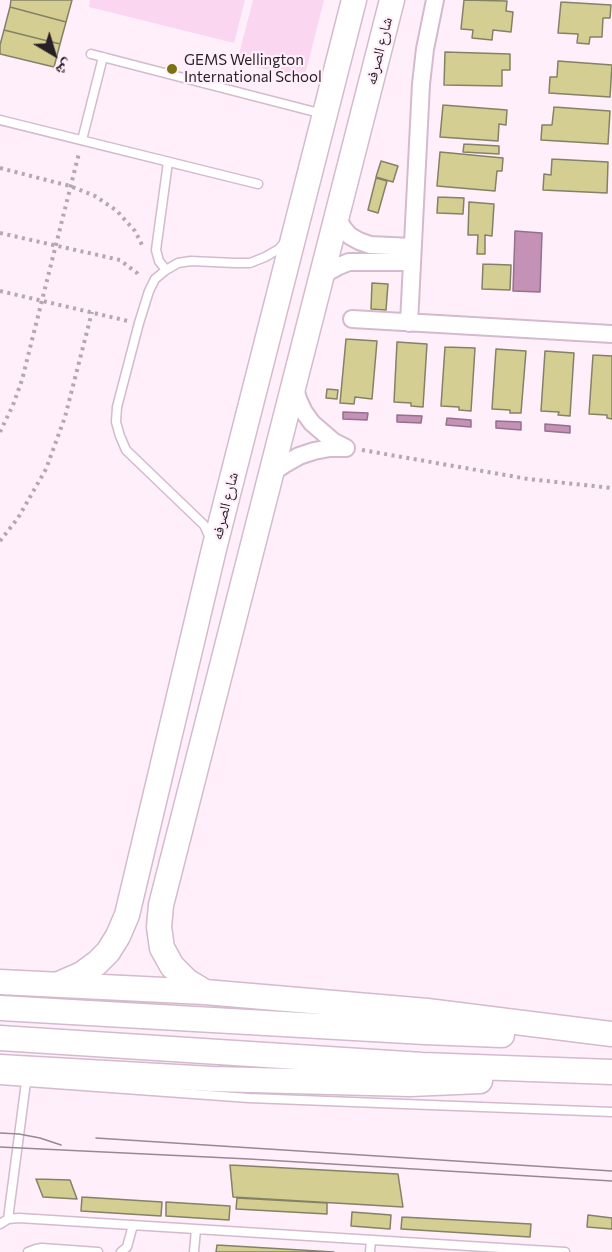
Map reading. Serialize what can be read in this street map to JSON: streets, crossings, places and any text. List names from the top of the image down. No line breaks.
{"streets":{"street":["شارع الصرفه"]},"places":["GEMS Wellington International School"],"north":"bottom right"}
